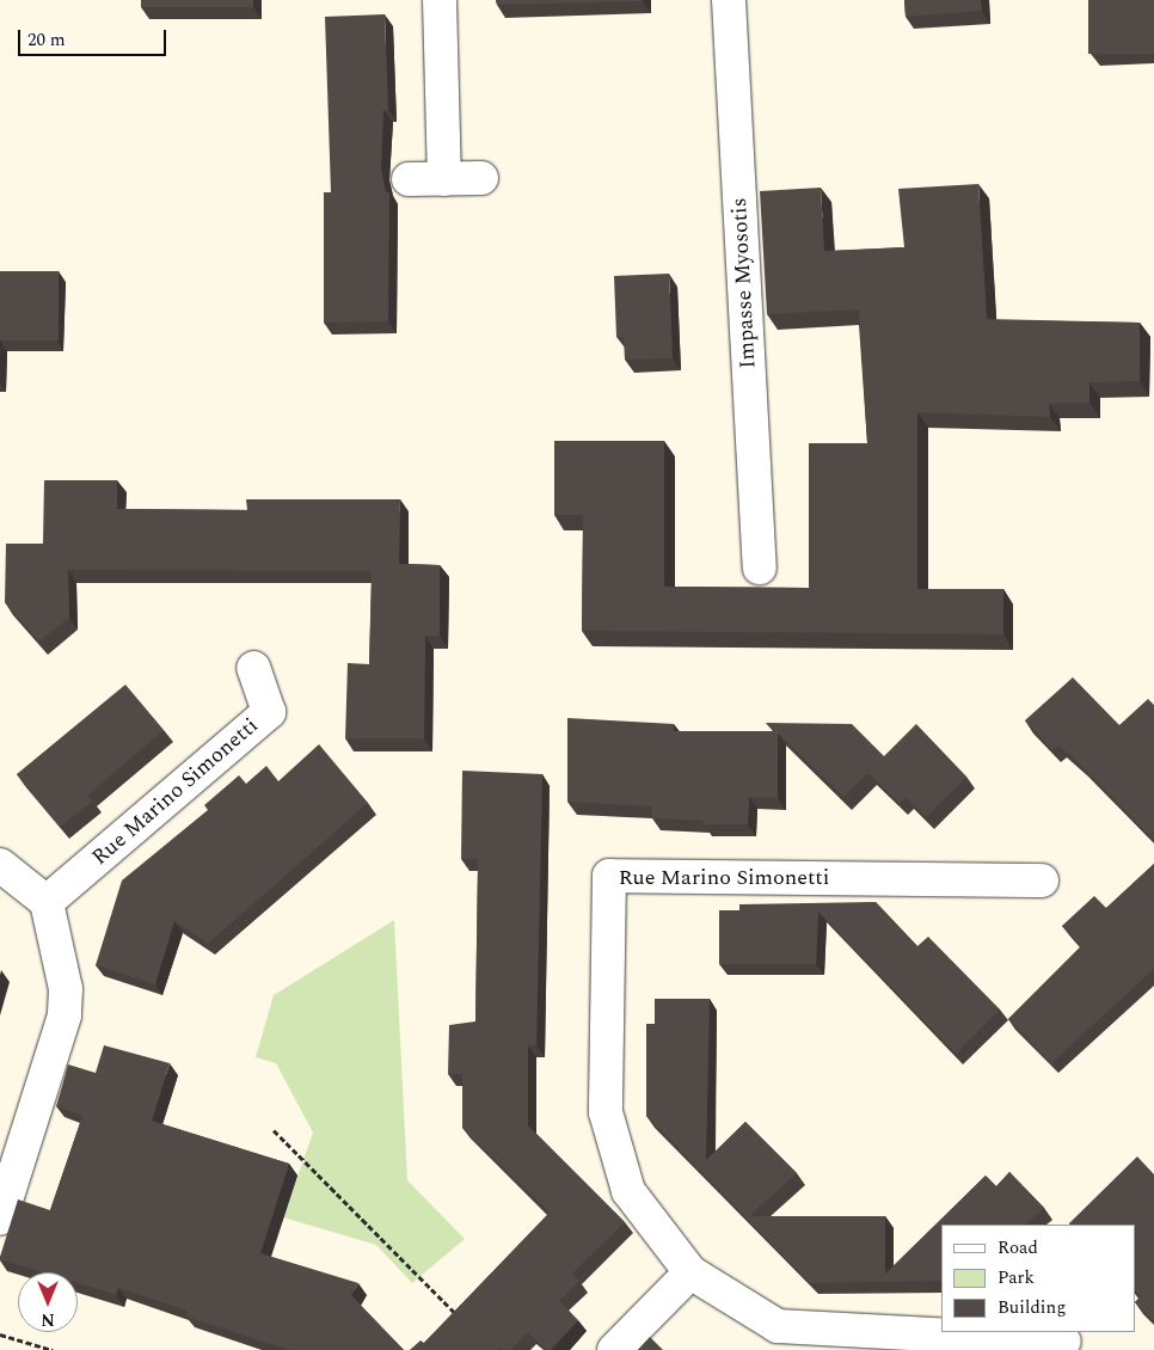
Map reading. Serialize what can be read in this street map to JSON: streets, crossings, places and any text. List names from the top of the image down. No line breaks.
{"streets":{"street":["Impasse Myosotis","Rue Marino Simonetti"]},"legend":["Road","Park","Building"],"scale_bar":"20 m","north":"bottom"}
